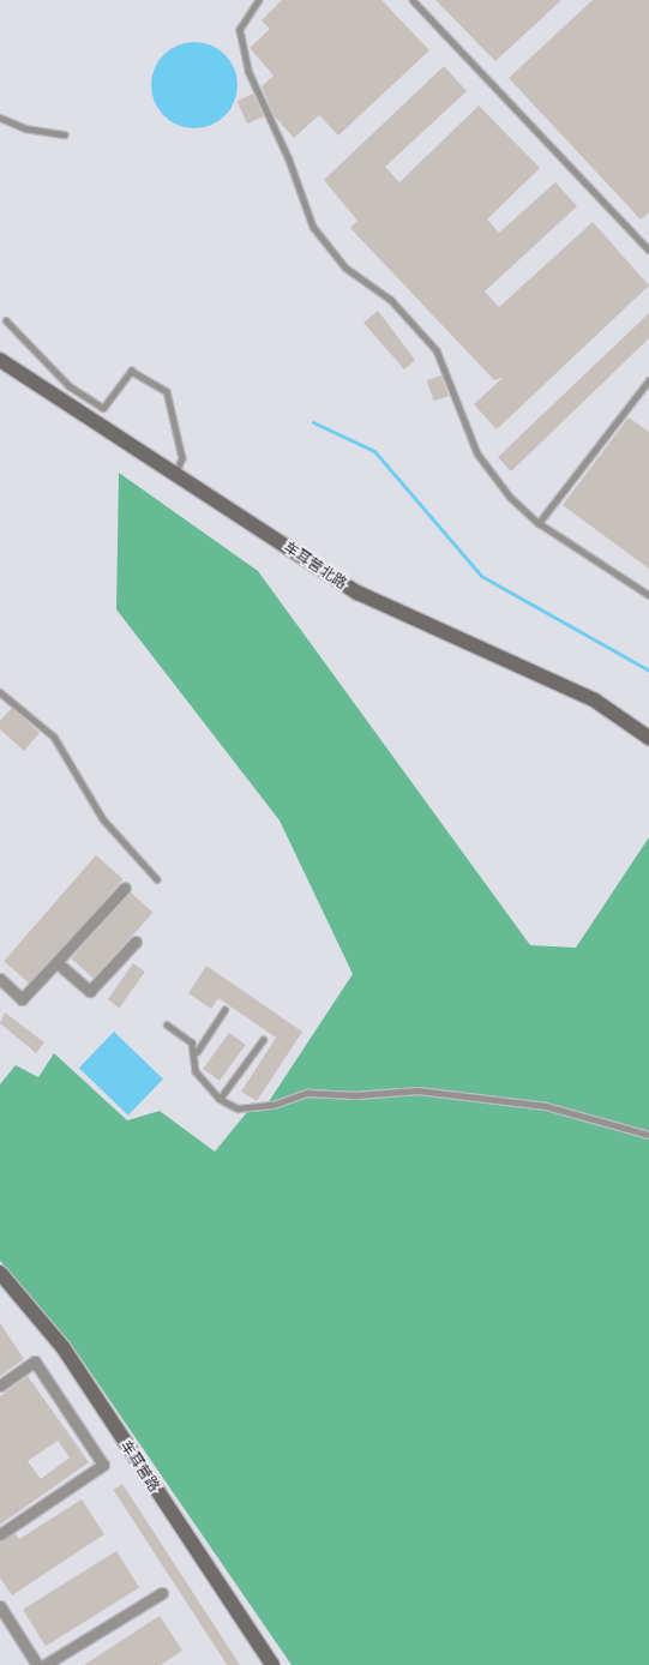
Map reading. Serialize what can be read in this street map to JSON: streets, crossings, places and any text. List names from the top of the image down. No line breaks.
{"streets":{"street":["车耳营北路","车耳营路"]}}
